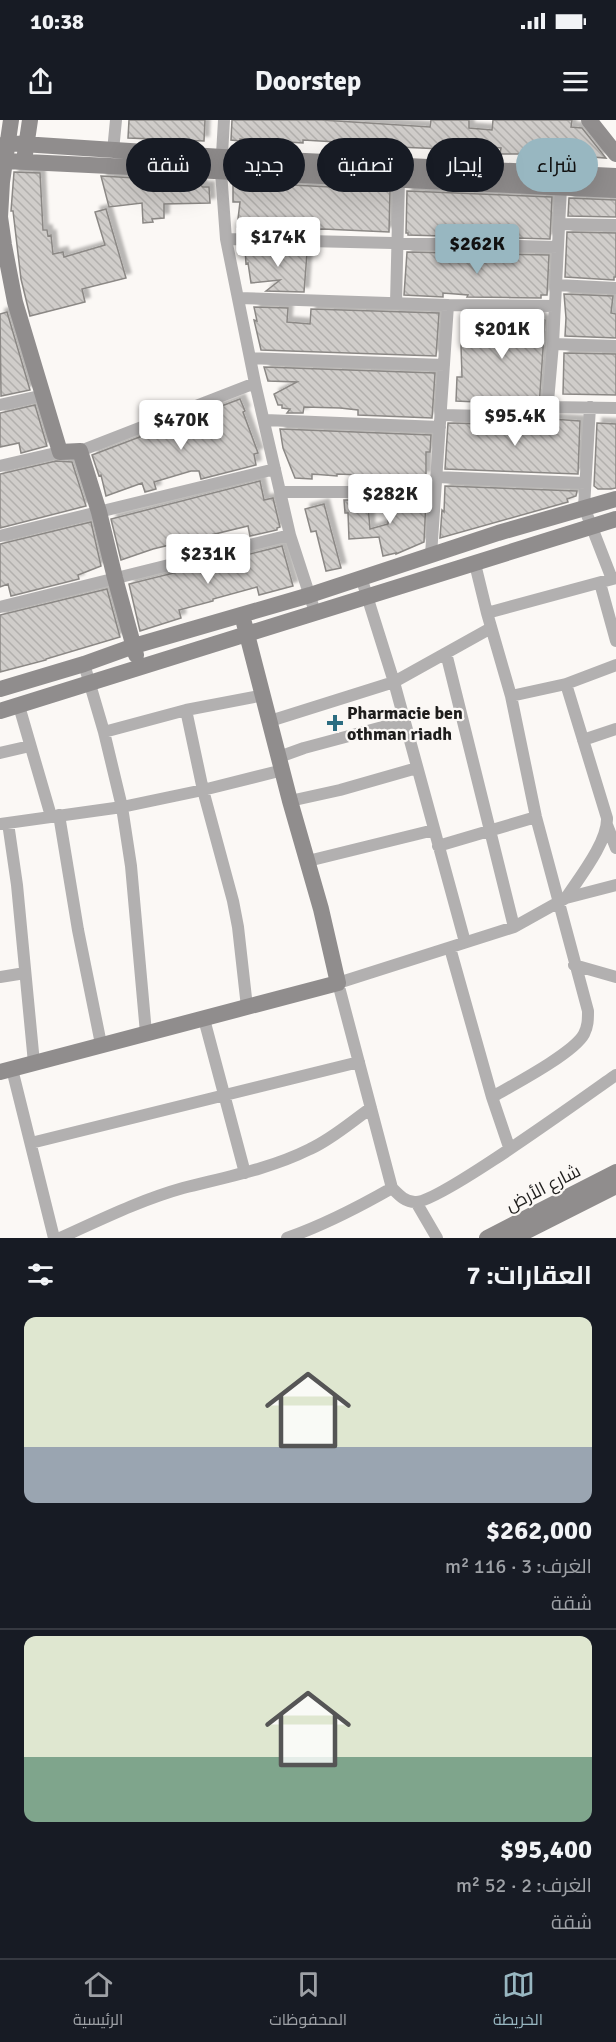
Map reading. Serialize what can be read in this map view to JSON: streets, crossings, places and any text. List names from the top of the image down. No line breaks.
{"streets":{"street":["شارع الأرض"]},"places":{"health":["Pharmacie ben othman riadh"]},"page":{"status":"10:38","header":"Doorstep","chip":["شراء","إيجار","تصفية","جديد","شقة"],"price":["$174K","$262K","$201K","$95.4K","$470K","$282K","$231K"],"heading":"العقارات: 7","list":[{"name":"$262,000","note":"الغرف: 3 · 116 m² · شقة"},{"name":"$95,400","note":"الغرف: 2 · 52 m² · شقة"}],"tabs":["الخريطة","المحفوظات","الرئيسية"]}}
